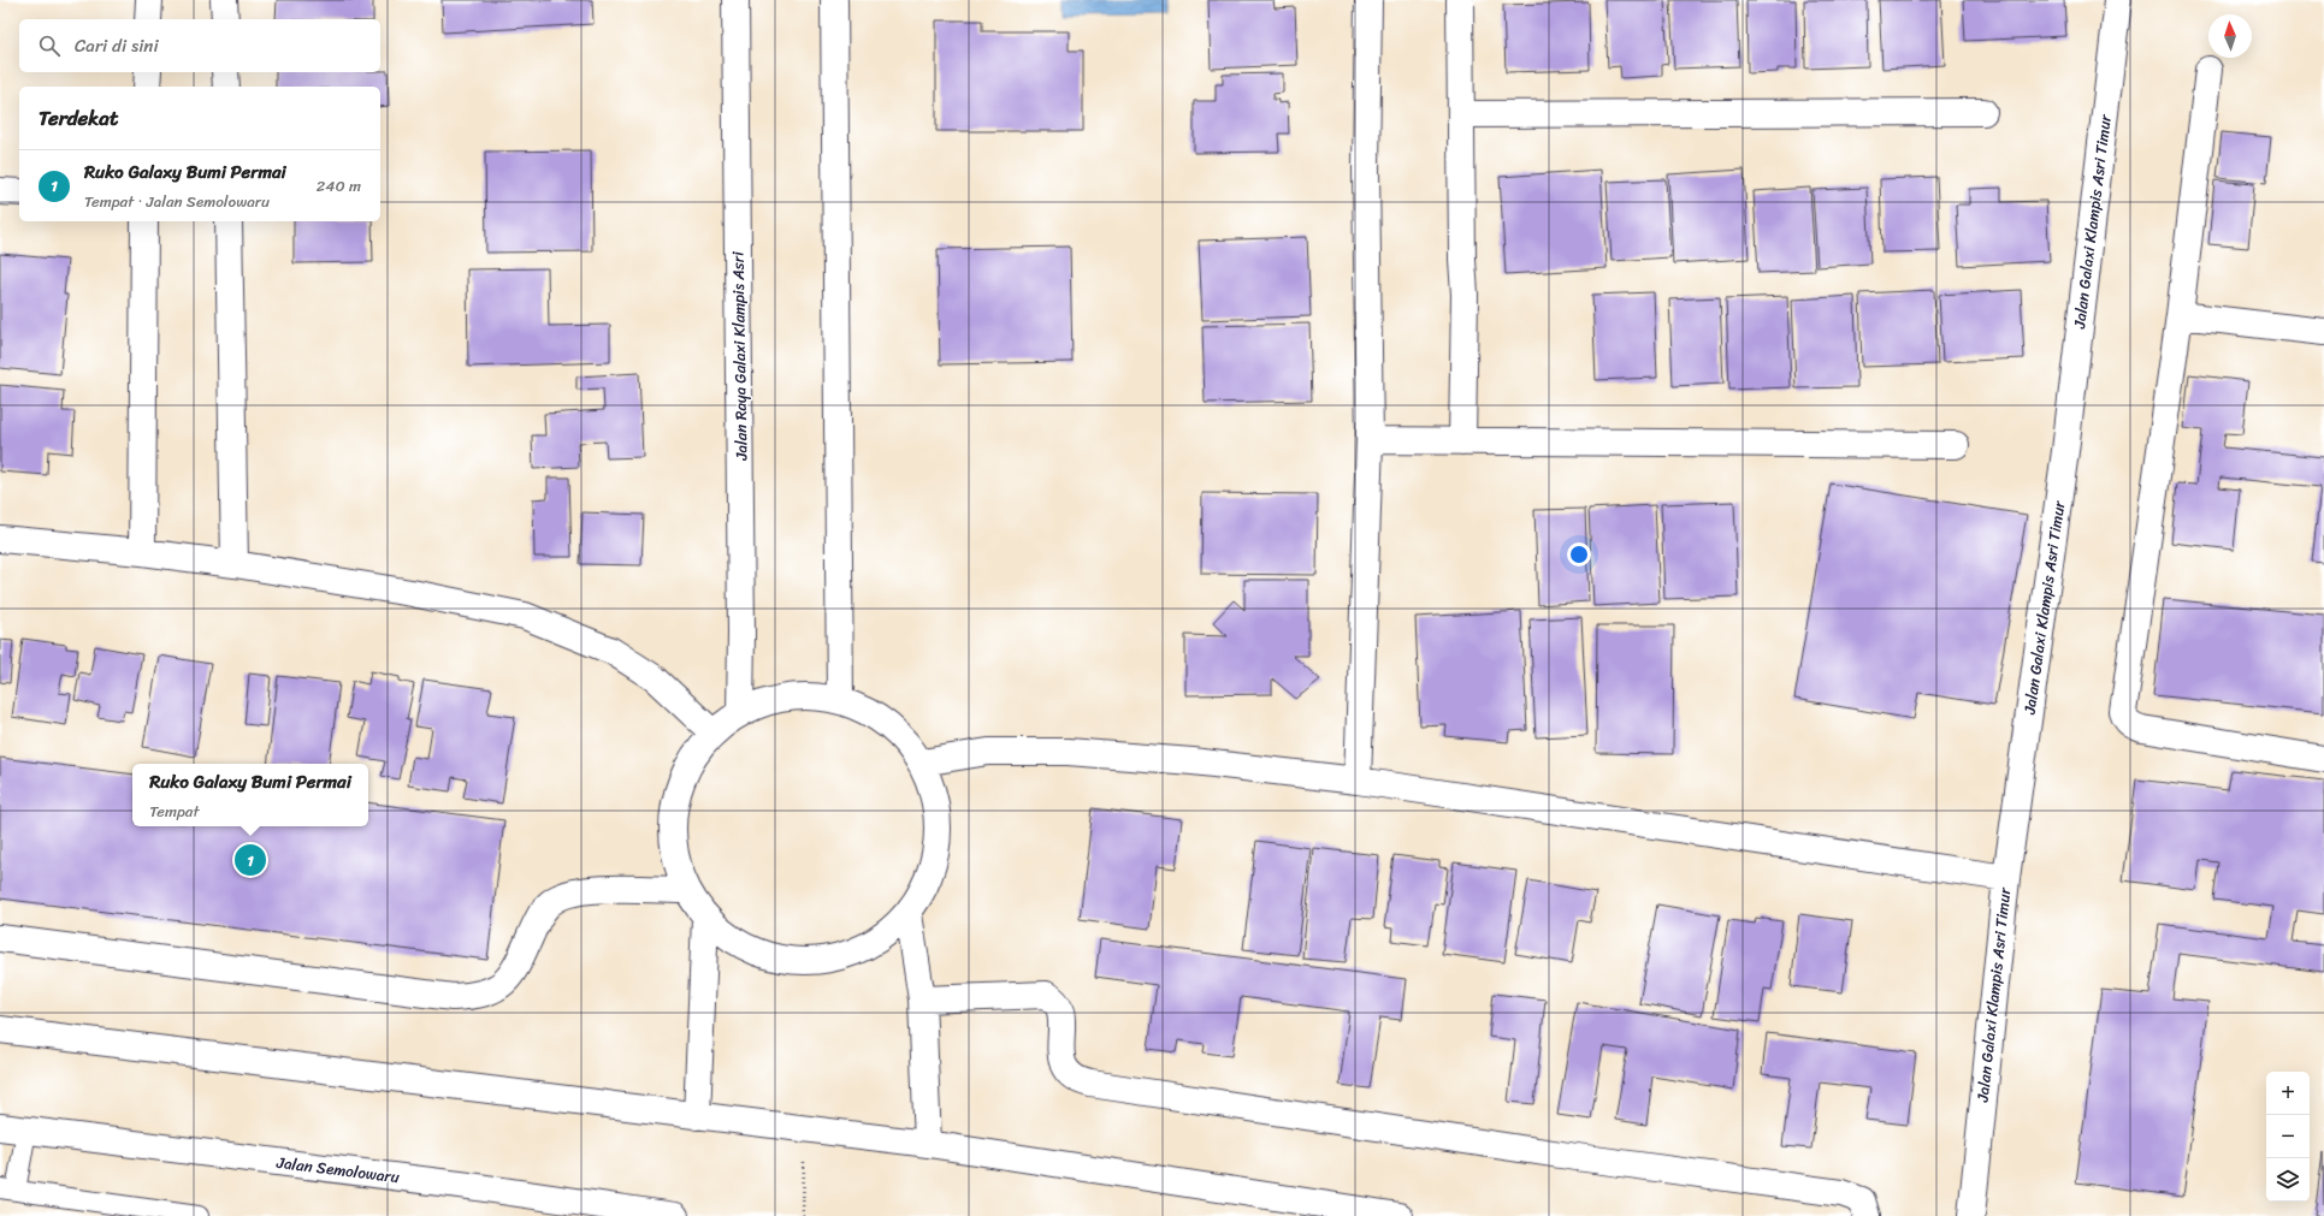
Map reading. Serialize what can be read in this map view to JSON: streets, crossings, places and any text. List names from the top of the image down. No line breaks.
{"streets":{"street":["Jalan Galaxi Klampis Asri Timur","Jalan Raya Galaxi Klampis Asri","Jalan Semolowaru"]},"north":"top","page":{"search":"Cari di sini","heading":"Terdekat","list":[{"mark":"1","name":"Ruko Galaxy Bumi Permai","note":"Tempat · Jalan Semolowaru","value":"240 m"}],"popup":["Ruko Galaxy Bumi Permai","Tempat"],"pins":"1","map_buttons":["+","−"]}}
